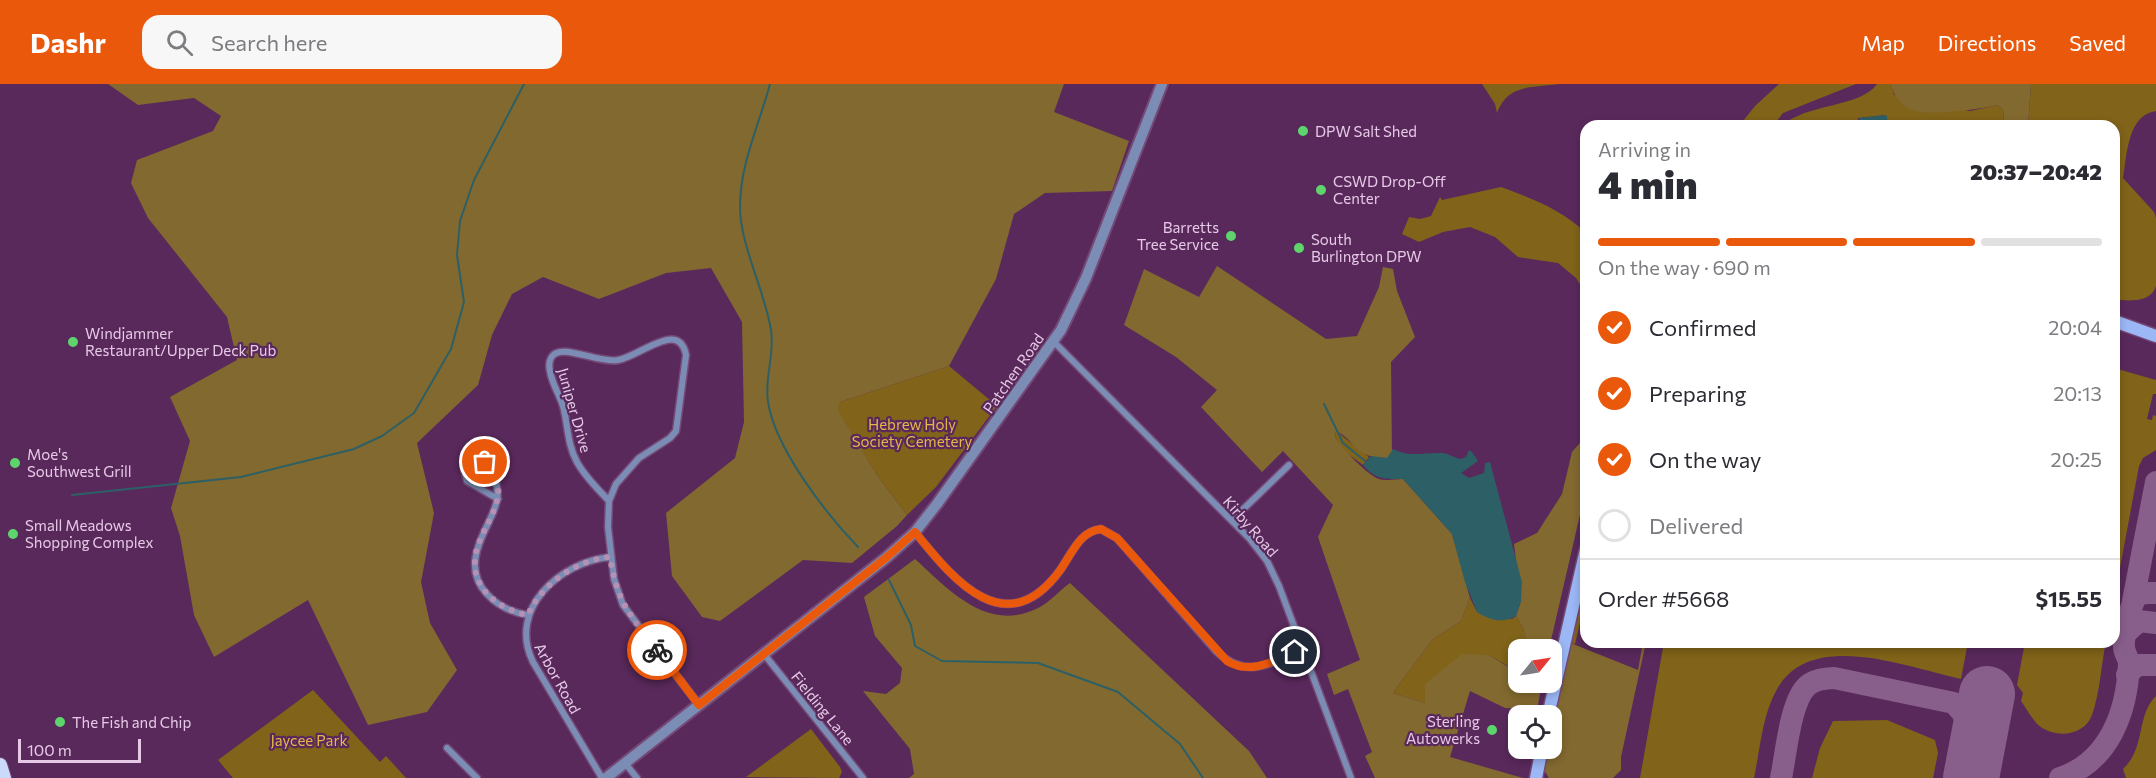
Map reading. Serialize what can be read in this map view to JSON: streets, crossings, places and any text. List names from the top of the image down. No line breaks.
{"streets":{"street":["Patchen Road","Juniper Drive","Kirby Road","Arbor Road","Fielding Lane"]},"crossings":[["Patchen Road","Kirby Road"],["Patchen Road","Arbor Road"],["Patchen Road","Fielding Lane"]],"parks":["Hebrew Holy Society Cemetery","Jaycee Park"],"places":["DPW Salt Shed","CSWD Drop-Off Center","Barretts Tree Service","South Burlington DPW","Windjammer Restaurant/Upper Deck Pub","Moe's Southwest Grill","Small Meadows Shopping Complex","The Fish and Chip","Sterling Autowerks"],"scale_bar":"100 m","north":"top right","page":{"header":"Dashr","search":"Search here","nav":["Map","Directions","Saved"],"heading":["4 min","Arriving in","20:37–20:42"],"panel":["Order #5668","$15.55"],"bar":"On the way · 690 m","list":[["Confirmed","20:04"],["Preparing","20:13"],["On the way","20:25"],"Delivered"],"scale":"100 m"}}
